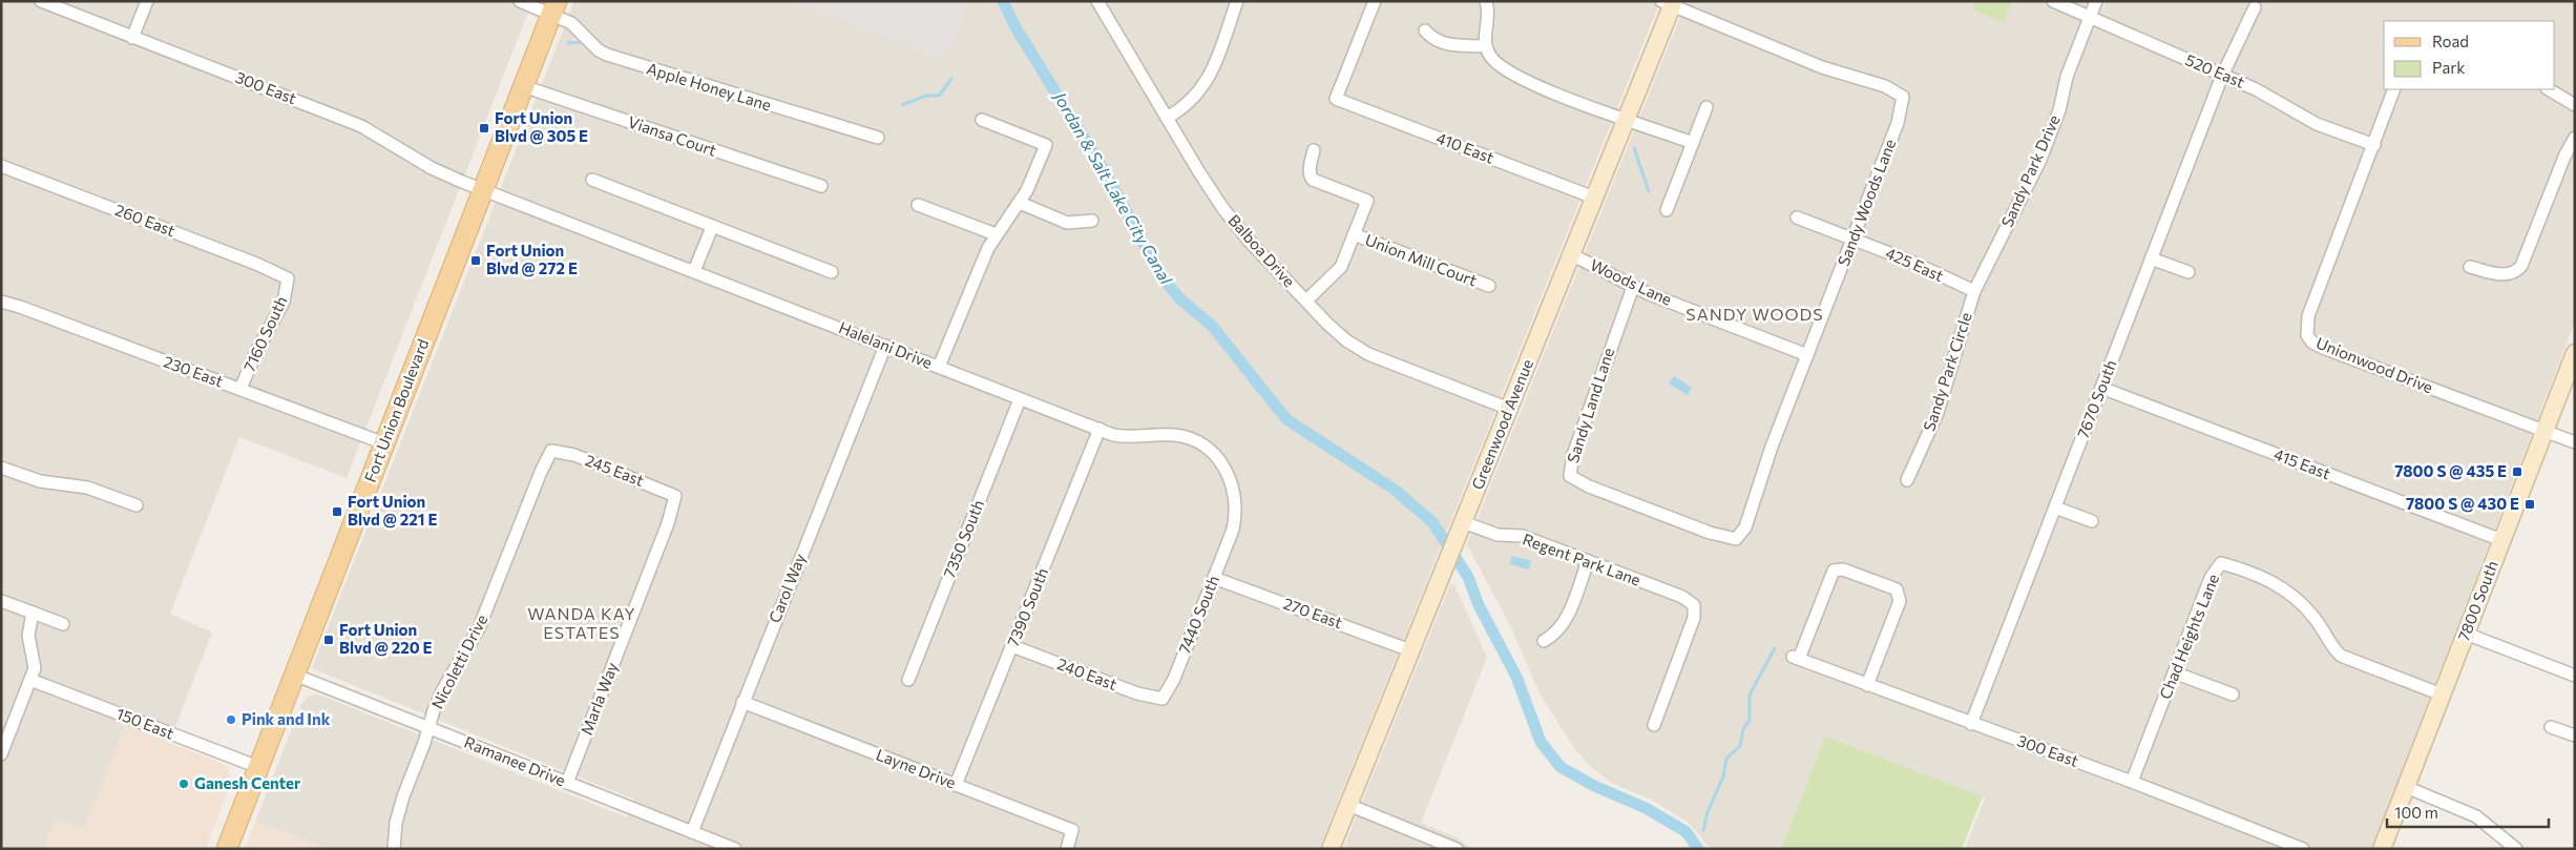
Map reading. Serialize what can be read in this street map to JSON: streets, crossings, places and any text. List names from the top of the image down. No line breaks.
{"streets":{"main road":["Fort Union Boulevard"],"street":["520 East","Apple Honey Lane","300 East","Viansa Court","410 East","Sandy Park Drive","Sandy Woods Lane","260 East","Balboa Drive","Union Mill Court","425 East","Woods Lane","7160 South","Halelani Drive","Unionwood Drive","230 East","Sandy Park Circle","7670 South","Sandy Land Lane","Greenwood Avenue","415 East","245 East","7350 South","Regent Park Lane","Carol Way","7800 South","7390 South","270 East","7440 South","Chad Heights Lane","Nicoletti Drive","240 East","Marla Way","150 East","Ramanee Drive","Layne Drive"]},"crossings":[["520 East","Sandy Park Drive"],["520 East","Unionwood Drive"],["520 East","7670 South"],["Apple Honey Lane","Fort Union Boulevard"],["300 East","Halelani Drive"],["300 East","7670 South"],["300 East","Fort Union Boulevard"],["300 East","Chad Heights Lane"],["Viansa Court","Fort Union Boulevard"],["410 East","Greenwood Avenue"],["Sandy Park Drive","425 East"],["Sandy Park Drive","Sandy Park Circle"],["Sandy Woods Lane","425 East"],["Sandy Woods Lane","Woods Lane"],["Sandy Woods Lane","Sandy Land Lane"],["Sandy Woods Lane","Greenwood Avenue"],["260 East","7160 South"],["Balboa Drive","Greenwood Avenue"],["425 East","Sandy Park Circle"],["Woods Lane","Sandy Land Lane"],["Woods Lane","Greenwood Avenue"],["7160 South","230 East"],["Halelani Drive","Fort Union Boulevard"],["Halelani Drive","7350 South"],["Halelani Drive","Carol Way"],["Halelani Drive","7390 South"],["Halelani Drive","7440 South"],["Unionwood Drive","7800 South"],["230 East","Fort Union Boulevard"],["7670 South","415 East"],["Fort Union Boulevard","150 East"],["Fort Union Boulevard","Ramanee Drive"],["Greenwood Avenue","Regent Park Lane"],["Greenwood Avenue","270 East"],["415 East","7800 South"],["245 East","Nicoletti Drive"],["245 East","Marla Way"],["Carol Way","Ramanee Drive"],["Carol Way","Layne Drive"],["7800 South","Chad Heights Lane"],["7390 South","240 East"],["7390 South","Layne Drive"],["270 East","7440 South"],["7440 South","240 East"],["Nicoletti Drive","Ramanee Drive"],["Marla Way","Ramanee Drive"]],"districts":["SANDY WOODS","WANDA KAY ESTATES"],"water":["Jordan & Salt Lake City Canal"],"places":{"transit":["Fort Union Blvd @ 305 E","Fort Union Blvd @ 272 E","7800 S @ 435 E","7800 S @ 430 E","Fort Union Blvd @ 221 E","Fort Union Blvd @ 220 E"],"other":["Pink and Ink","Ganesh Center"]},"legend":["Road","Park"],"scale_bar":"100 m"}
